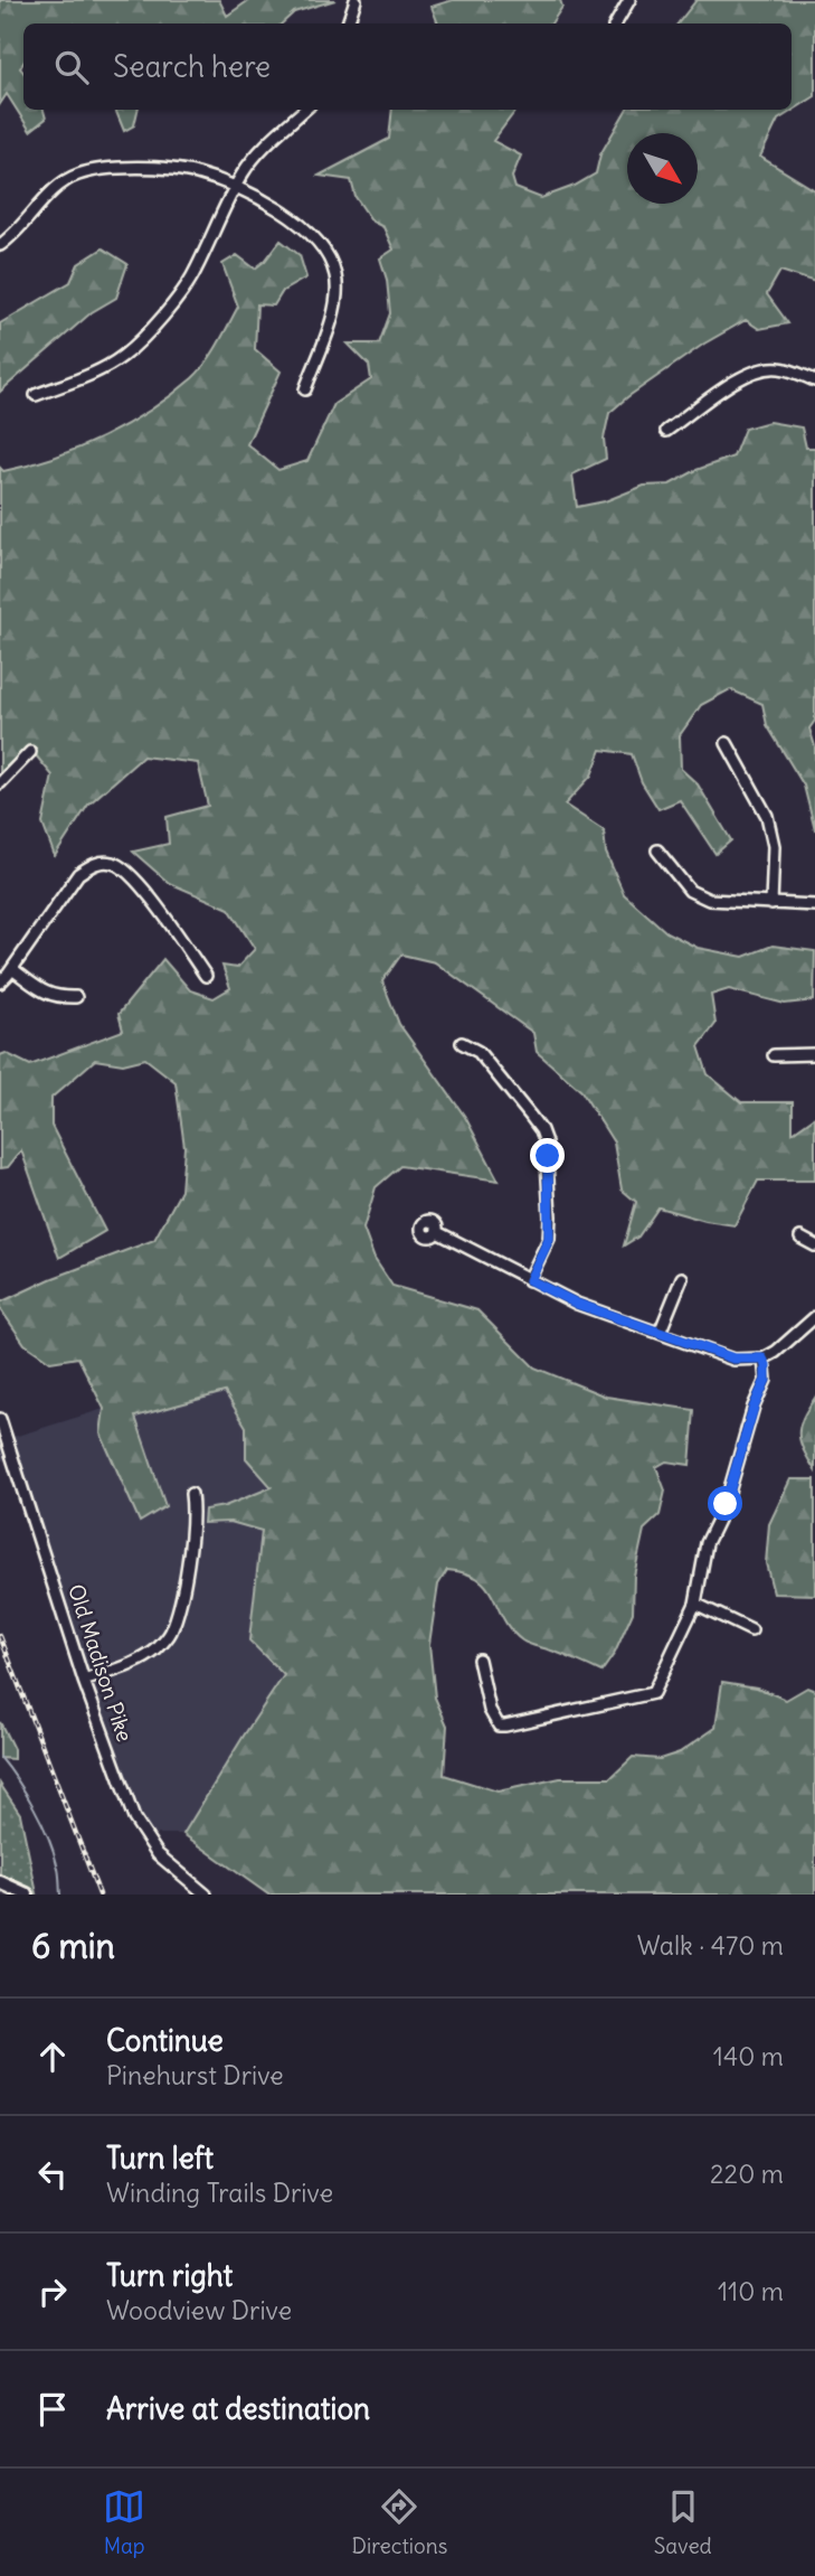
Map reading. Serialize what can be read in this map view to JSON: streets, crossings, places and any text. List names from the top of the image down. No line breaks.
{"streets":{"street":["Old Madison Pike"]},"north":"bottom right","page":{"search":"Search here","heading":["6 min","Walk · 470 m"],"list":[["Continue","Pinehurst Drive","140 m"],["Turn left","Winding Trails Drive","220 m"],["Turn right","Woodview Drive","110 m"],"Arrive at destination"],"nav":["Map","Directions","Saved"]}}
